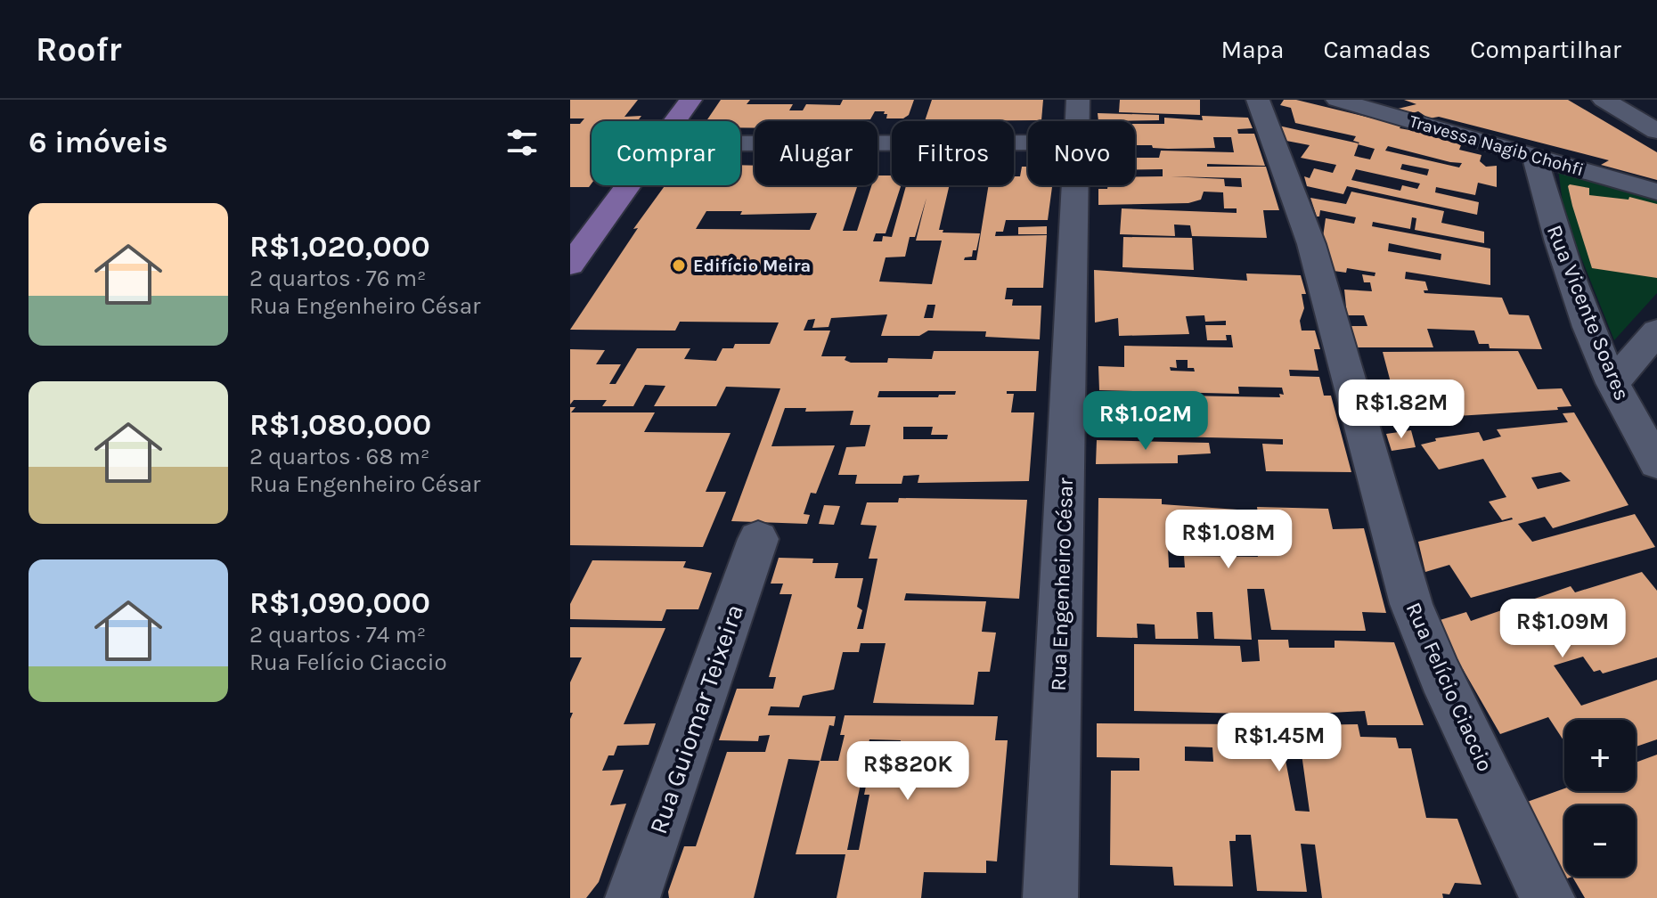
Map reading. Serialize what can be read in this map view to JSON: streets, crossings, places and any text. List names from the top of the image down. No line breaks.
{"streets":{"street":["Travessa Nagib Chohfi","Rua Vicente Soares","Rua Engenheiro César","Rua Felício Ciaccio","Rua Guiomar Teixeira"]},"crossings":[["Travessa Nagib Chohfi","Rua Vicente Soares"]],"places":["Edifício Meira"],"page":{"header":"Roofr","nav":["Mapa","Camadas","Compartilhar"],"heading":"6 imóveis","chip":["Comprar","Alugar","Filtros","Novo"],"list":[{"name":"R$1,020,000","note":"2 quartos · 76 m² · Rua Engenheiro César"},{"name":"R$1,080,000","note":"2 quartos · 68 m² · Rua Engenheiro César"},{"name":"R$1,090,000","note":"2 quartos · 74 m² · Rua Felício Ciaccio"}],"price":["R$1.82M","R$1.02M","R$1.08M","R$1.09M","R$1.45M","R$820K"],"map_buttons":["+","−"]}}
